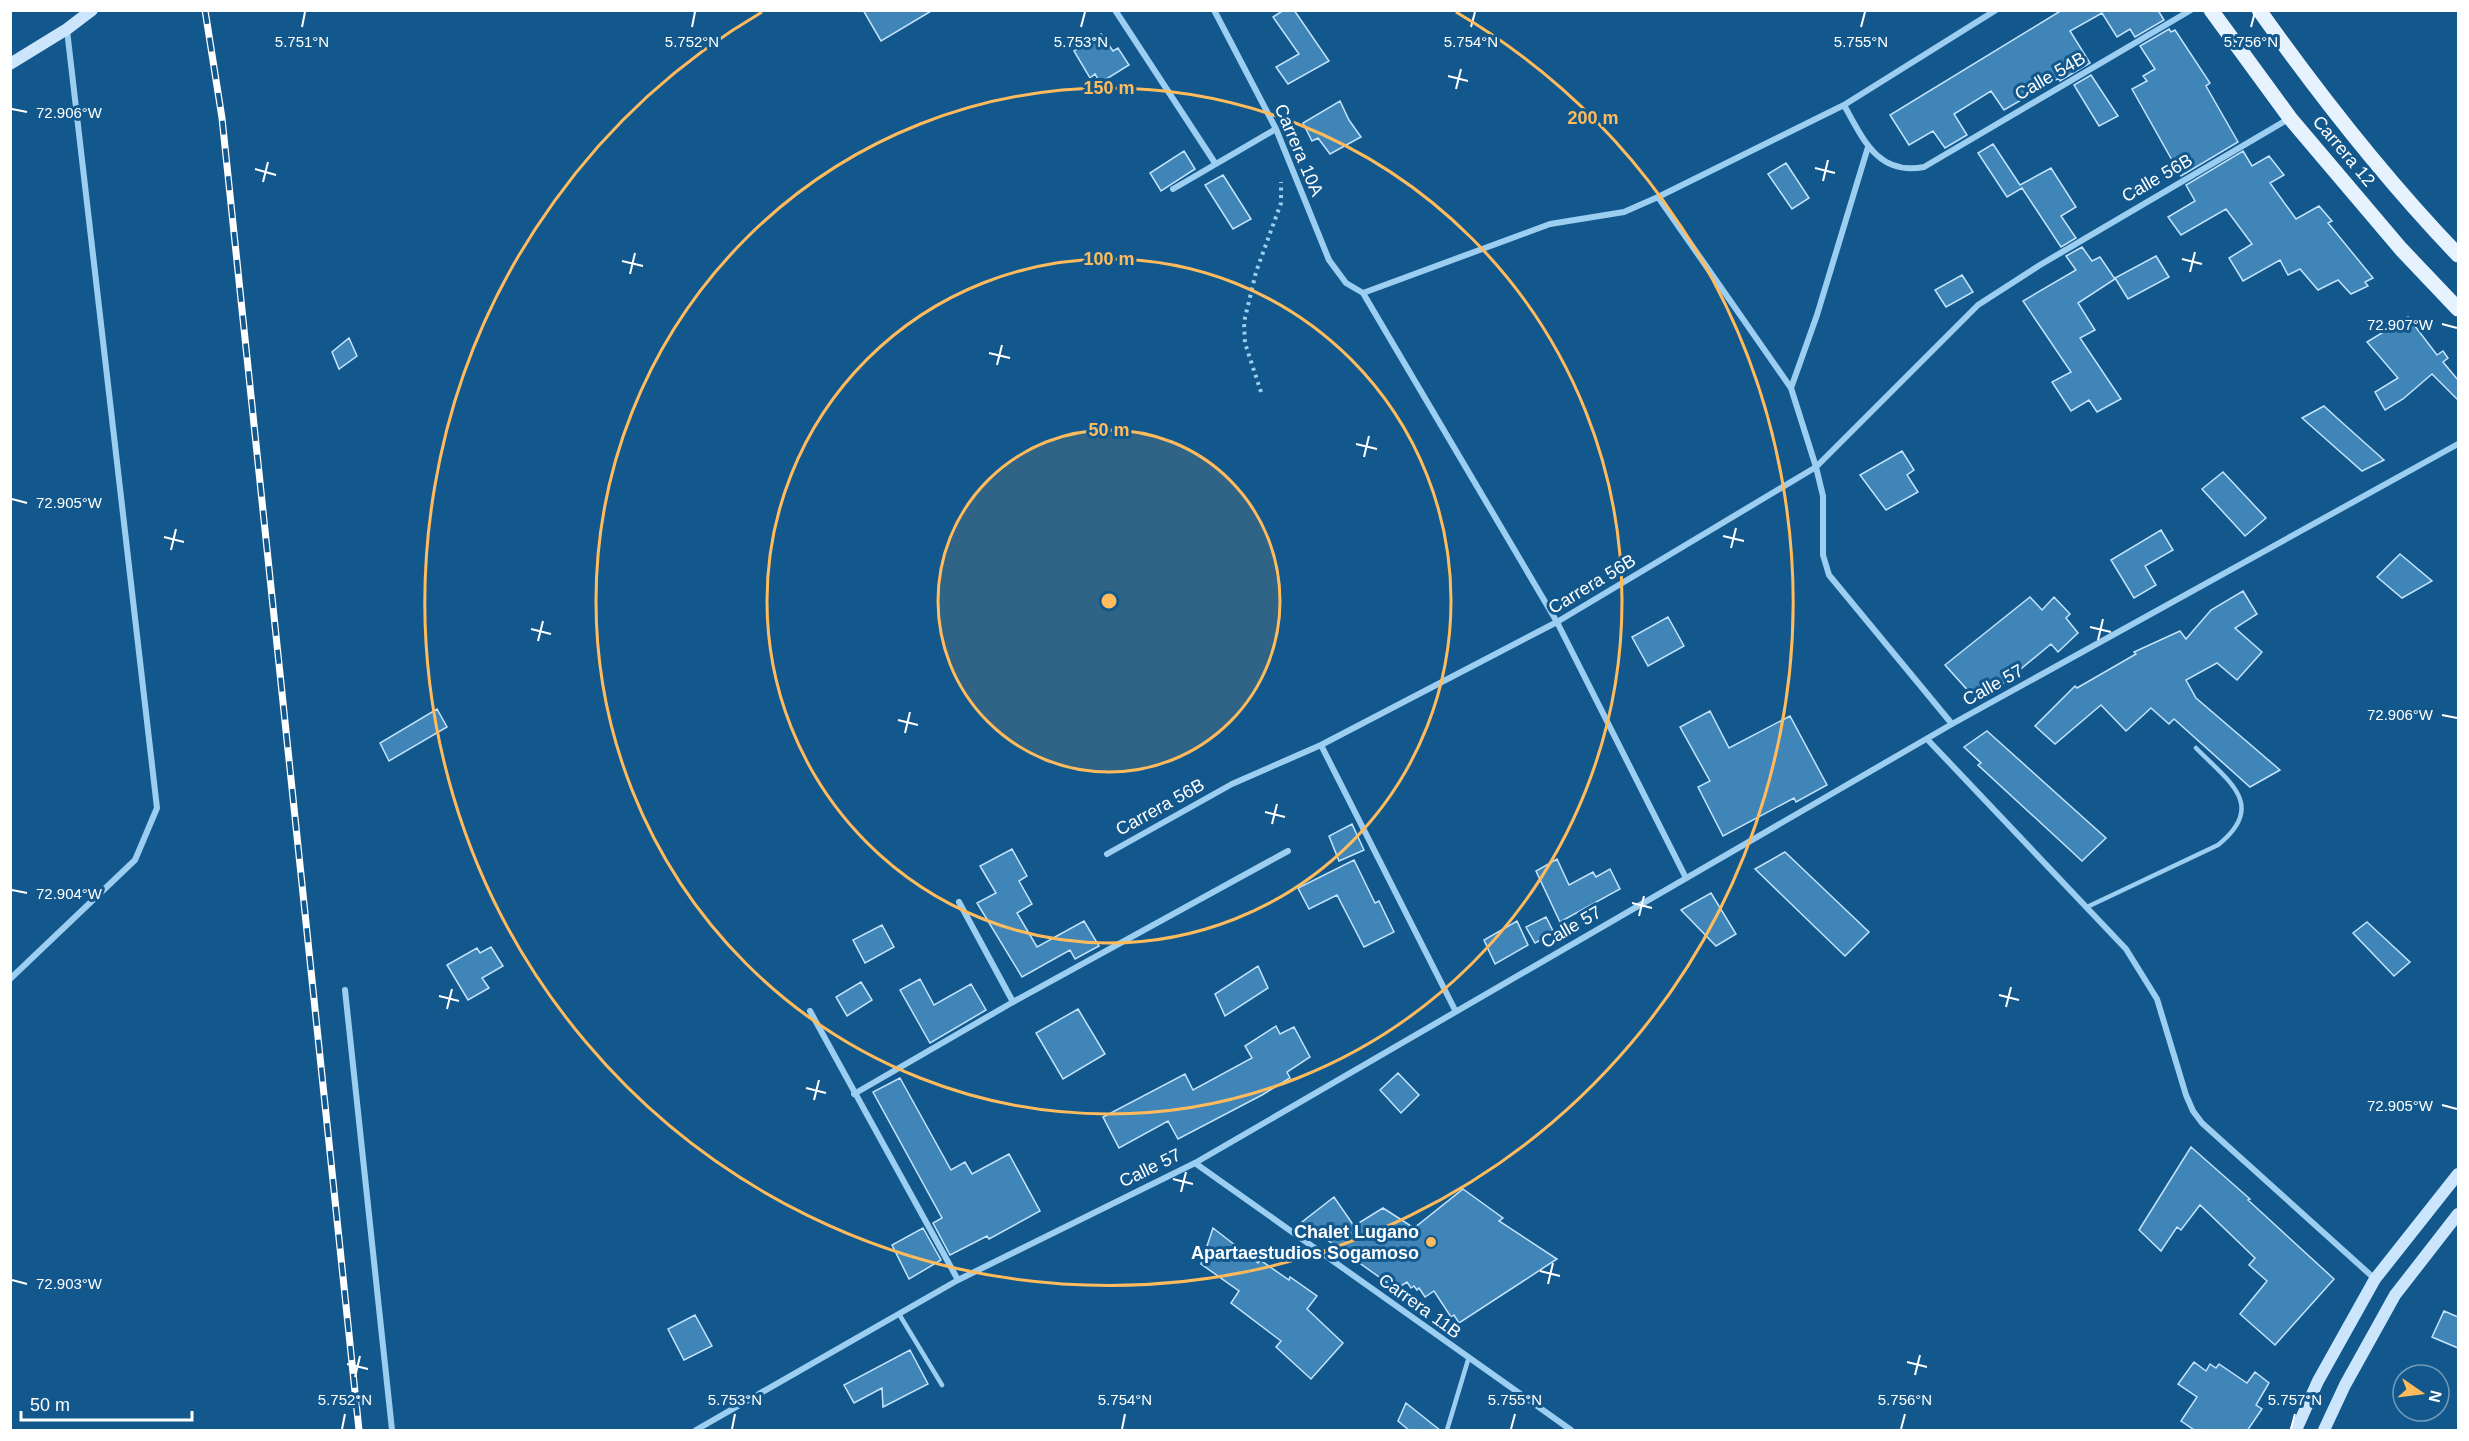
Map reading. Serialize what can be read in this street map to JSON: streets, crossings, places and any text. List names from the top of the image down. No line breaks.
{"streets":{"main road":["Carrera 12"],"street":["Calle 54B","Carrera 10A","Calle 56B","Carrera 56B","Calle 57","Carrera 11B"]},"crossings":[["Carrera 12","Calle 56B"],["Calle 56B","Carrera 56B"],["Calle 57","Carrera 11B"]],"places":["Chalet Lugano Apartaestudios Sogamoso"],"scale_bar":"50 m","north":"right","coordinates":["5.751°N","5.752°N","5.753°N","5.754°N","5.755°N","5.756°N","72.906°W","72.907°W","72.905°W","72.904°W","72.903°W","5.757°N"],"rings":["150 m","200 m","100 m","50 m"]}
